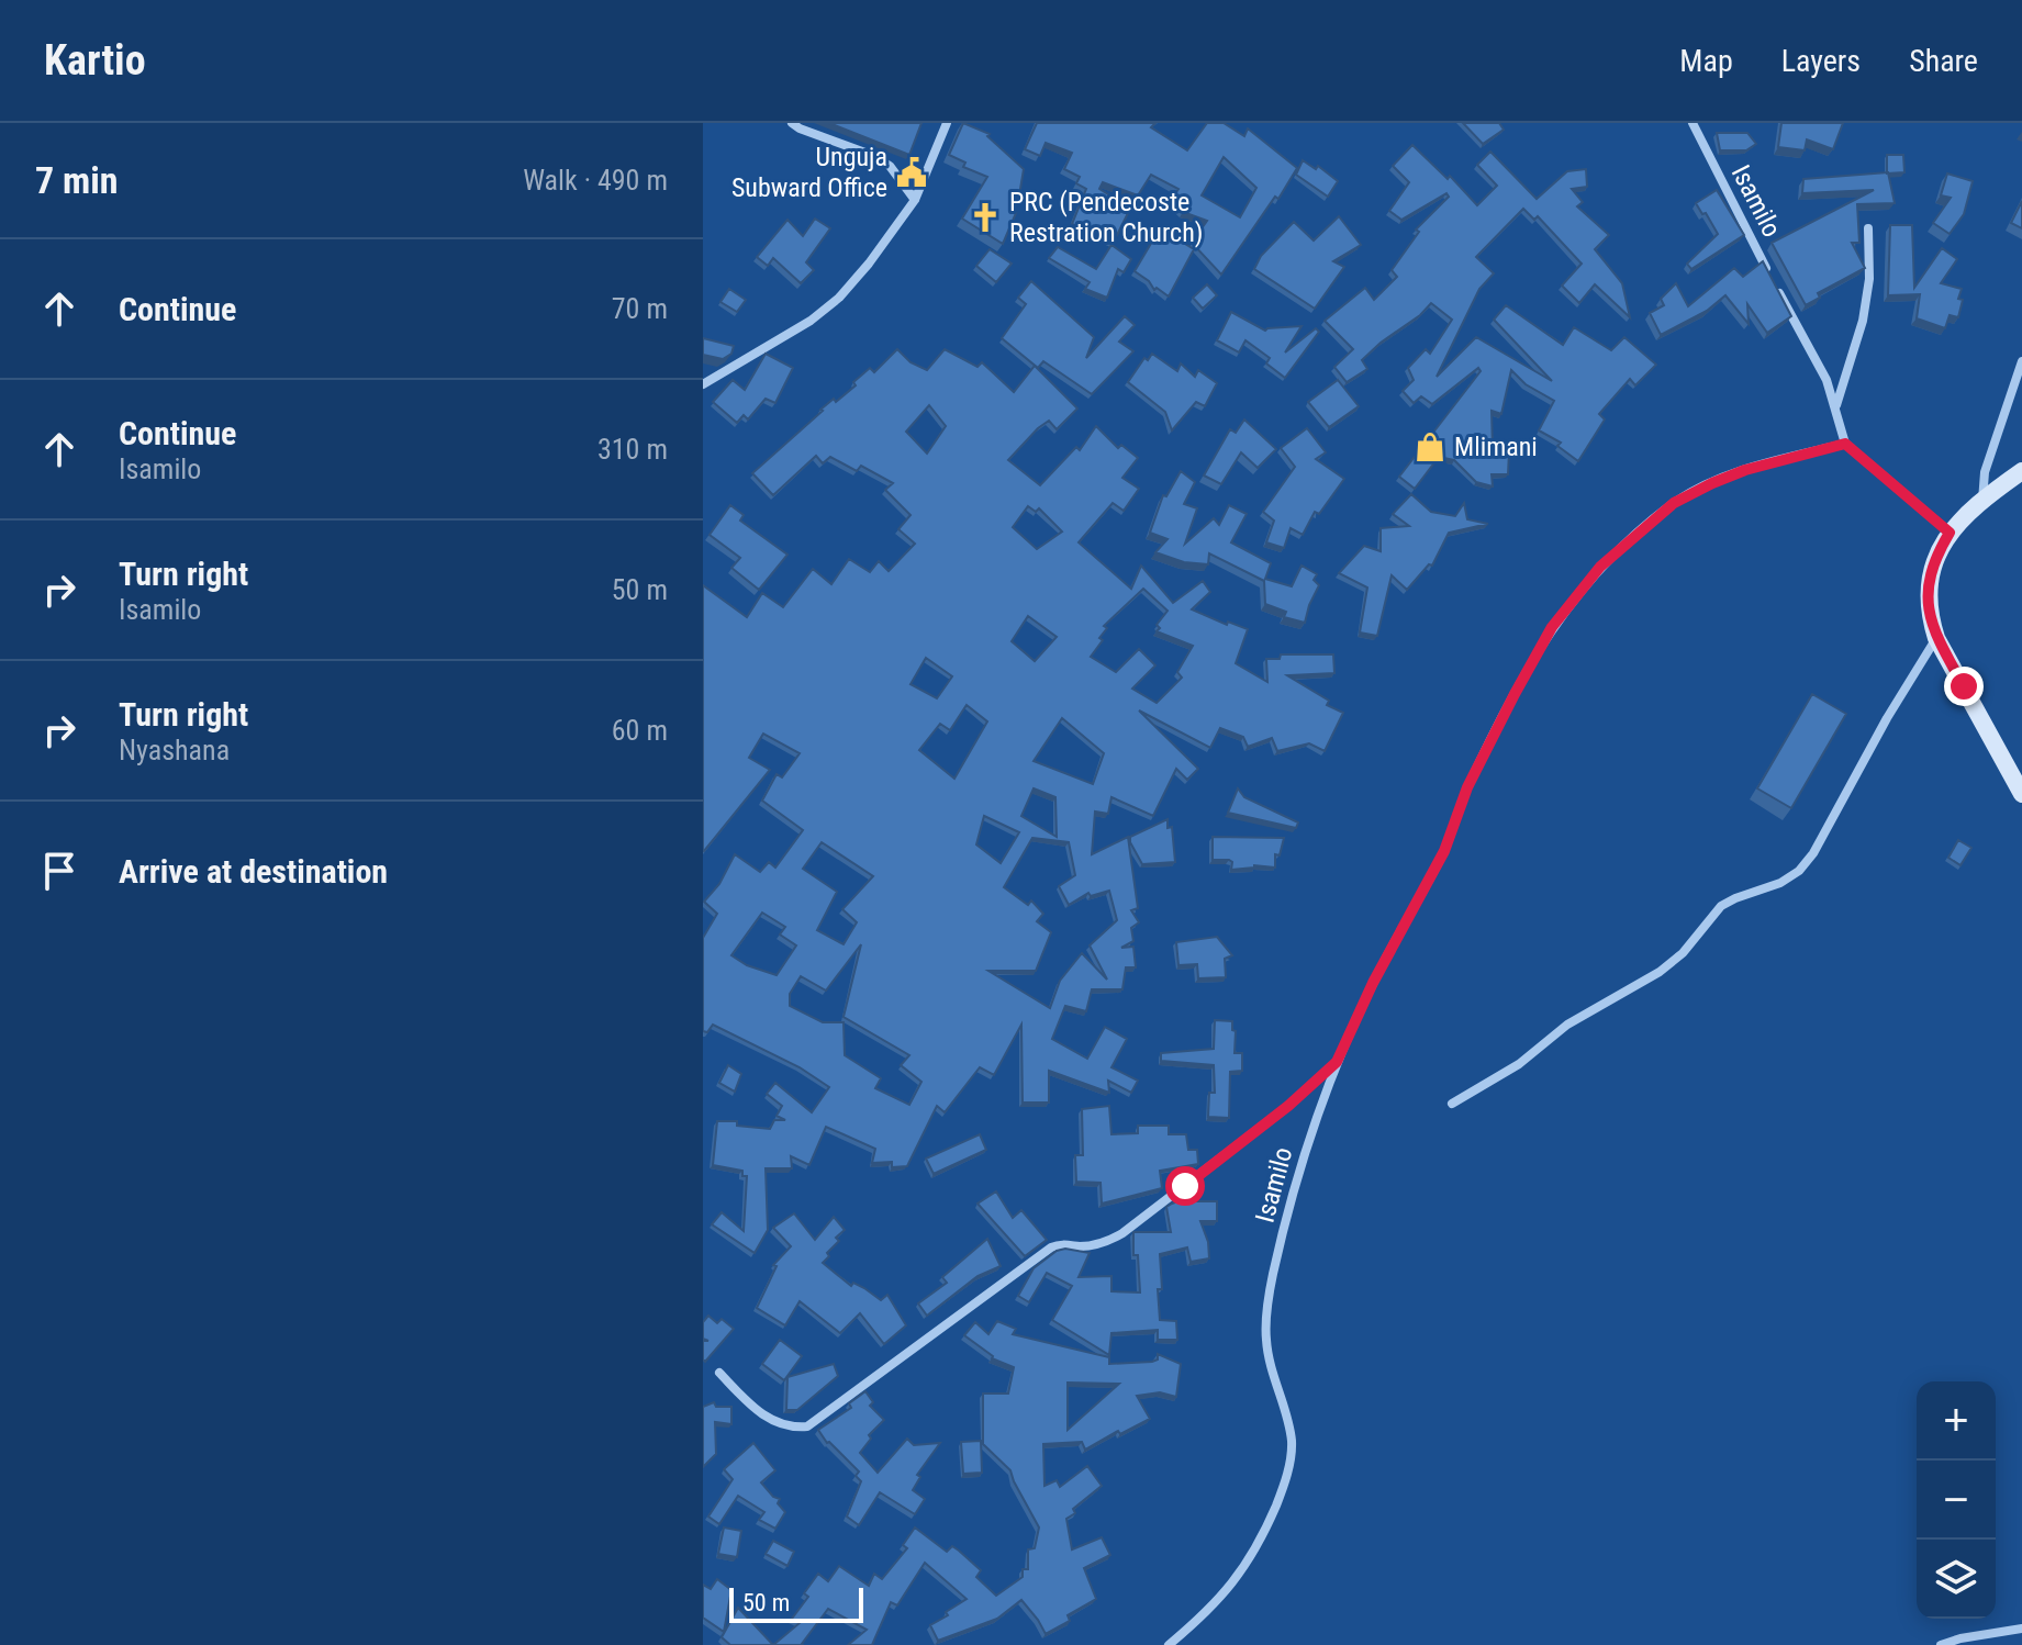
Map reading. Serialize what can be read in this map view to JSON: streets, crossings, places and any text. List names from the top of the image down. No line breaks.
{"streets":{"street":["Isamilo"]},"places":{"public building":["Unguja Subward Office"],"church":["PRC (Pendecoste Restration Church)"],"shop":["Mlimani"]},"scale_bar":"50 m","page":{"header":"Kartio","nav":["Map","Layers","Share"],"heading":["7 min","Walk · 490 m"],"list":[["Continue","70 m"],["Continue","Isamilo","310 m"],["Turn right","Isamilo","50 m"],["Turn right","Nyashana","60 m"],"Arrive at destination"],"map_buttons":["+","−"],"scale":"50 m"}}
